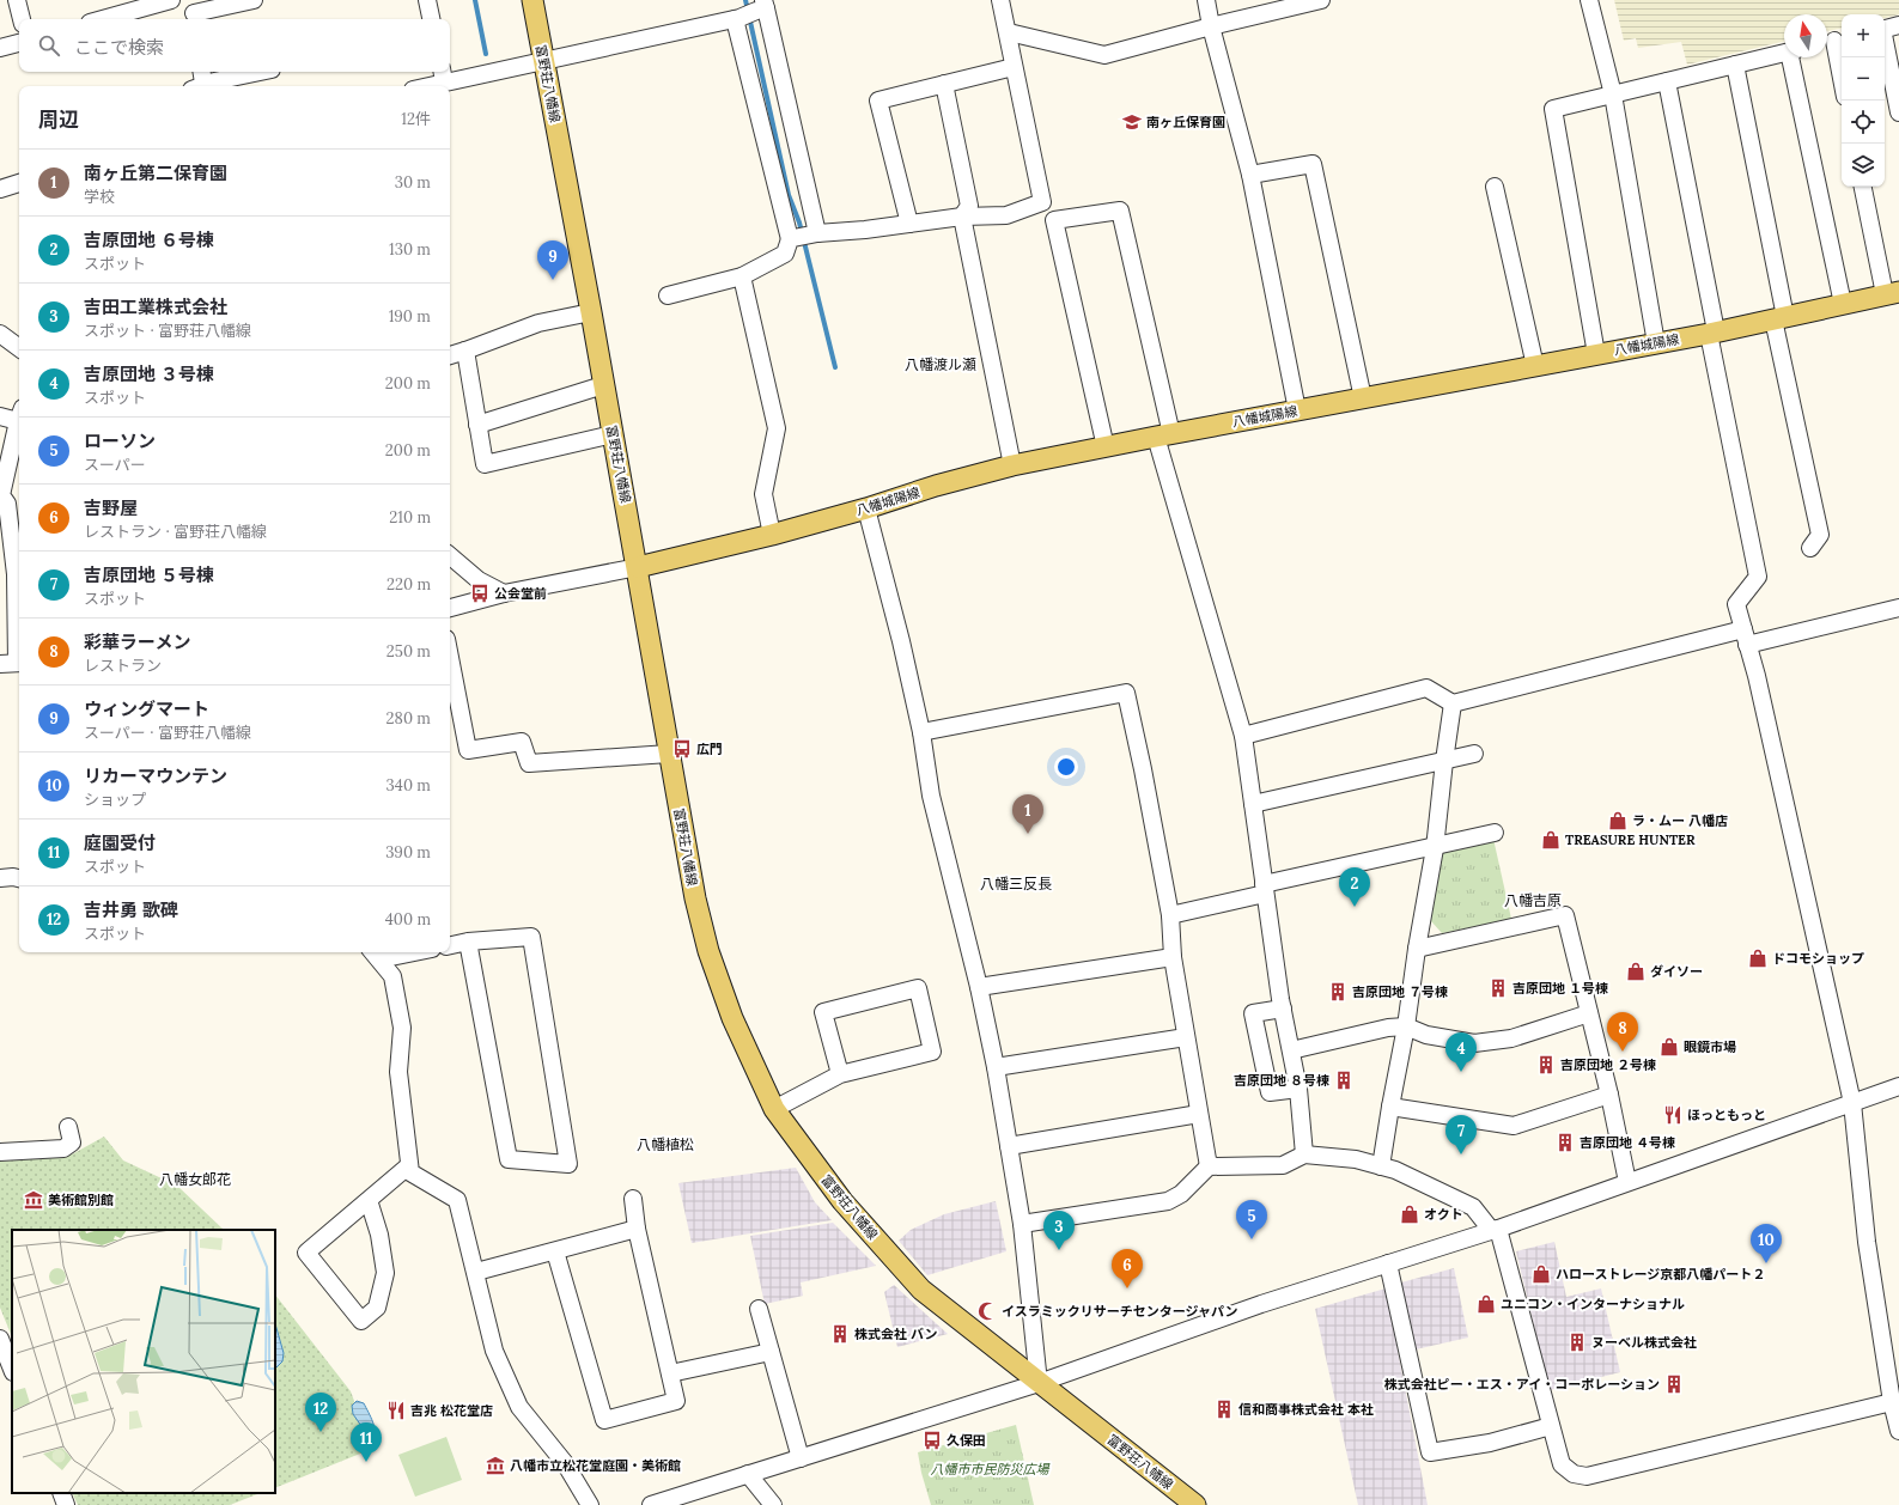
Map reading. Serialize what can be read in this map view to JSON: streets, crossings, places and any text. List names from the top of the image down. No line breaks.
{"streets":{"main road":["富野荘八幡線","八幡城陽線"]},"crossings":[["富野荘八幡線","八幡城陽線"]],"districts":["八幡渡ル瀬","八幡三反長","八幡吉原","八幡植松","八幡女郎花"],"parks":["八幡市市民防災広場"],"places":{"school or university":["南ヶ丘保育園"],"bus stop":["公会堂前","広門","久保田"],"shop":["ラ・ムー 八幡店","TREASURE HUNTER","ドコモショップ","ダイソー","眼鏡市場","オクト","ハローストレージ京都八幡パート２","ユニコン・インターナショナル"],"building":["吉原団地 １号棟","吉原団地 ７号棟","吉原団地 ２号棟","吉原団地 ８号棟","吉原団地 ４号棟","株式会社 バン","ヌーベル株式会社","株式会社ピー・エス・アイ・コーポレーション","信和商事株式会社 本社"],"restaurant":["ほっともっと","吉兆 松花堂店"],"museum":["美術館別館","八幡市立松花堂庭園・美術館"],"mosque":["イスラミックリサーチセンタージャパン"]},"north":"top","page":{"map_buttons":["+","−"],"search":"ここで検索","heading":["周辺","12件"],"list":[{"mark":"1","name":"南ヶ丘第二保育園","note":"学校","value":"30 m"},{"mark":"2","name":"吉原団地 ６号棟","note":"スポット","value":"130 m"},{"mark":"3","name":"吉田工業株式会社","note":"スポット · 富野荘八幡線","value":"190 m"},{"mark":"4","name":"吉原団地 ３号棟","note":"スポット","value":"200 m"},{"mark":"5","name":"ローソン","note":"スーパー","value":"200 m"},{"mark":"6","name":"吉野屋","note":"レストラン · 富野荘八幡線","value":"210 m"},{"mark":"7","name":"吉原団地 ５号棟","note":"スポット","value":"220 m"},{"mark":"8","name":"彩華ラーメン","note":"レストラン","value":"250 m"},{"mark":"9","name":"ウィングマート","note":"スーパー · 富野荘八幡線","value":"280 m"},{"mark":"10","name":"リカーマウンテン","note":"ショップ","value":"340 m"},{"mark":"11","name":"庭園受付","note":"スポット","value":"390 m"},{"mark":"12","name":"吉井勇 歌碑","note":"スポット","value":"400 m"}],"pins":["9","1","2","8","4","7","5","3","10","6","12","11"]}}
